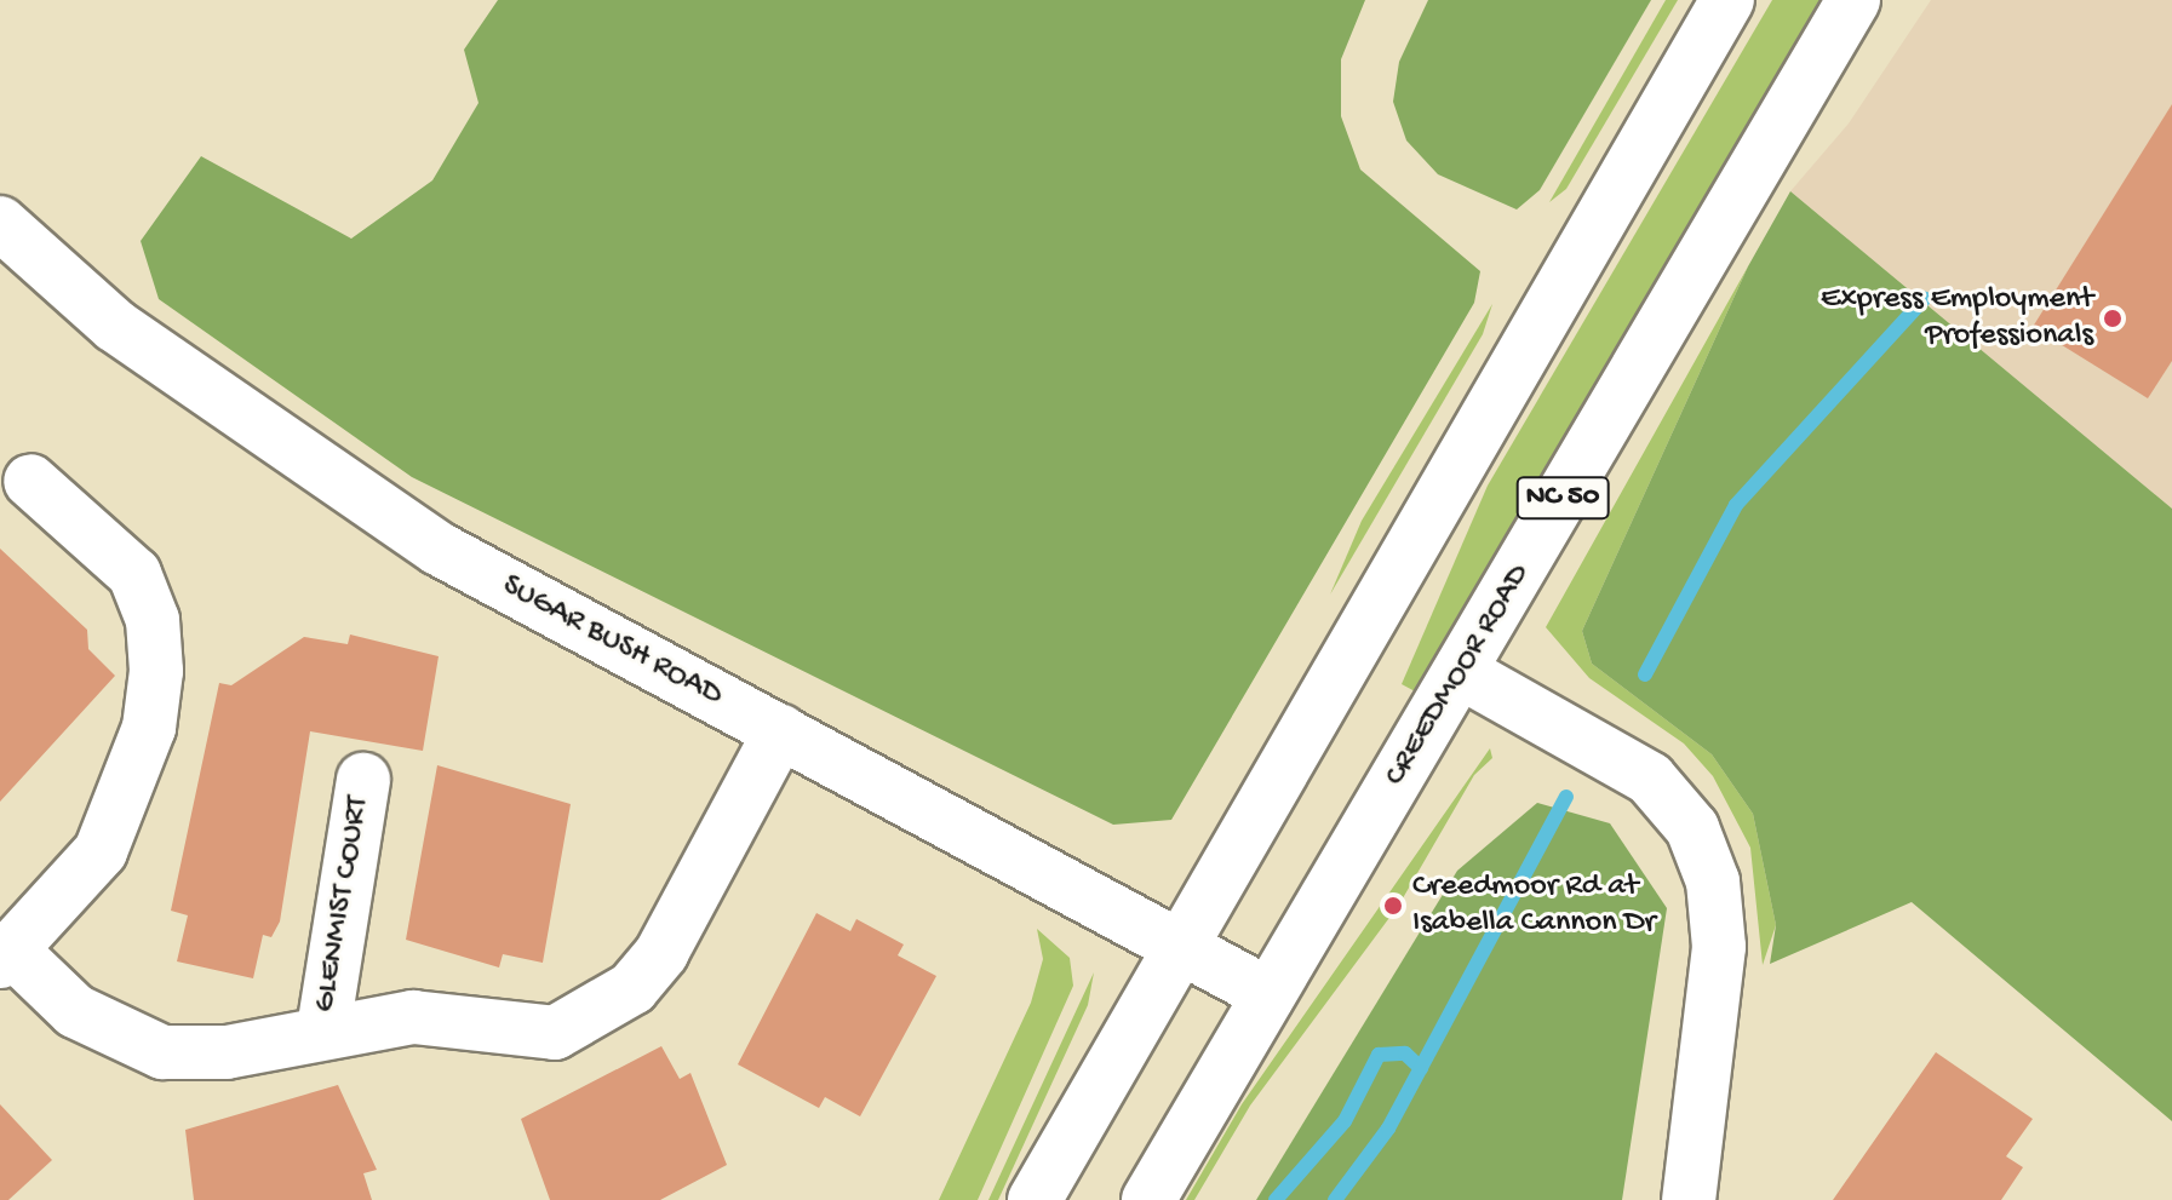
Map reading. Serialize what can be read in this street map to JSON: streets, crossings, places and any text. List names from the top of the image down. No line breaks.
{"streets":{"street":["NC 50","SUGAR BUSH ROAD","CREEDMOOR ROAD","GLENMIST COURT"]},"crossings":[["SUGAR BUSH ROAD","CREEDMOOR ROAD"]],"places":["Express Employment Professionals","Creedmoor Rd at Isabella Cannon Dr"]}
